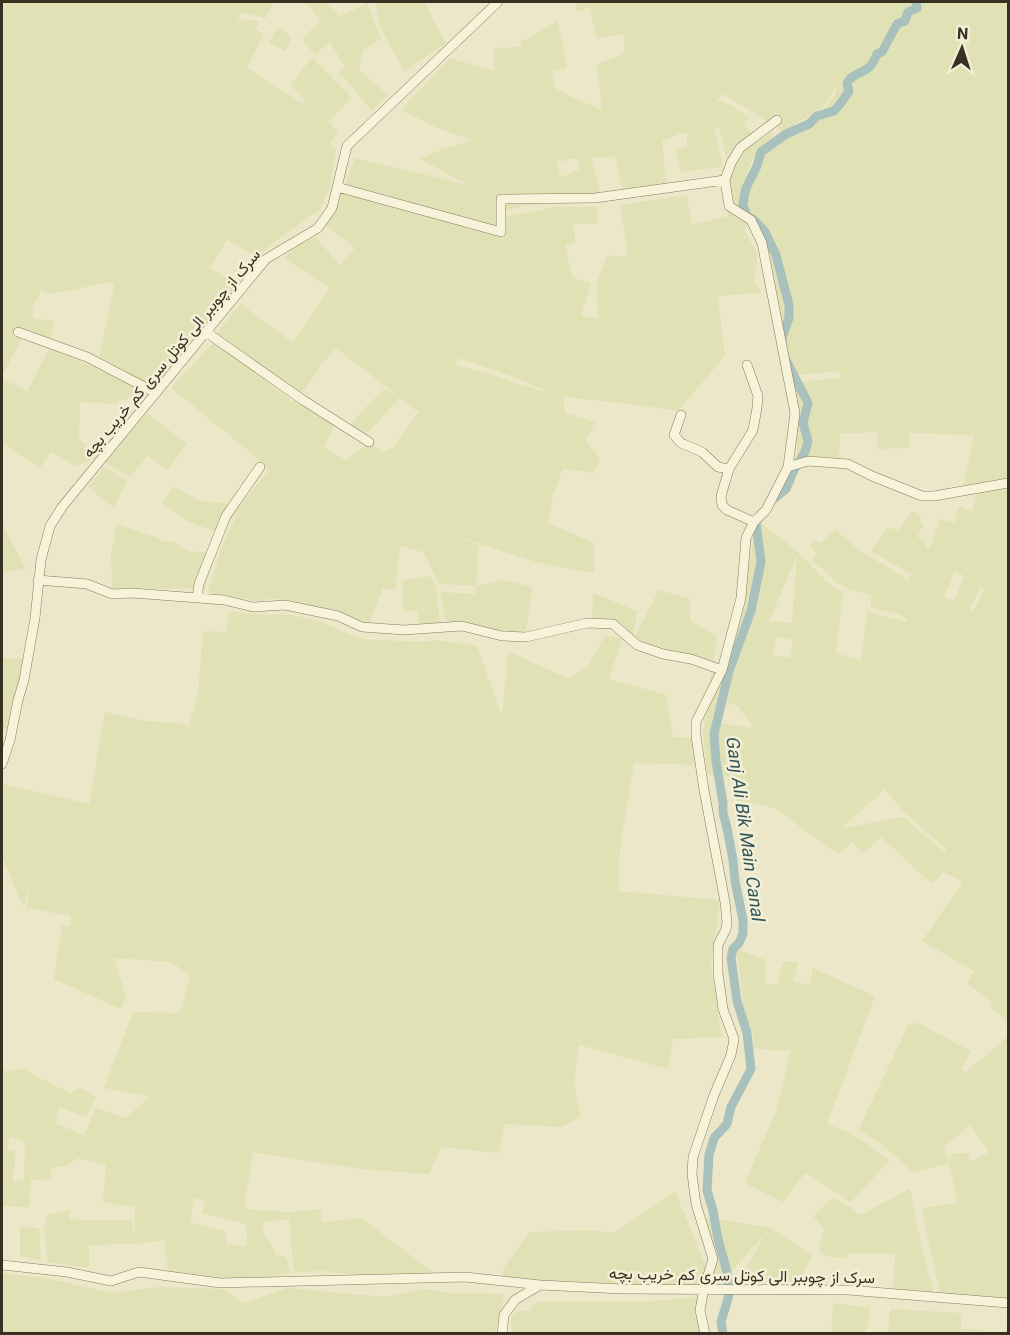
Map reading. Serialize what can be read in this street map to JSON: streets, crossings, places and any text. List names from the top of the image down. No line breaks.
{"streets":{"street":["سرک از چوببر الی کوتل سری کم خریب بچه"]},"water":["Ganj Ali Bik Main Canal"],"north":"top"}
